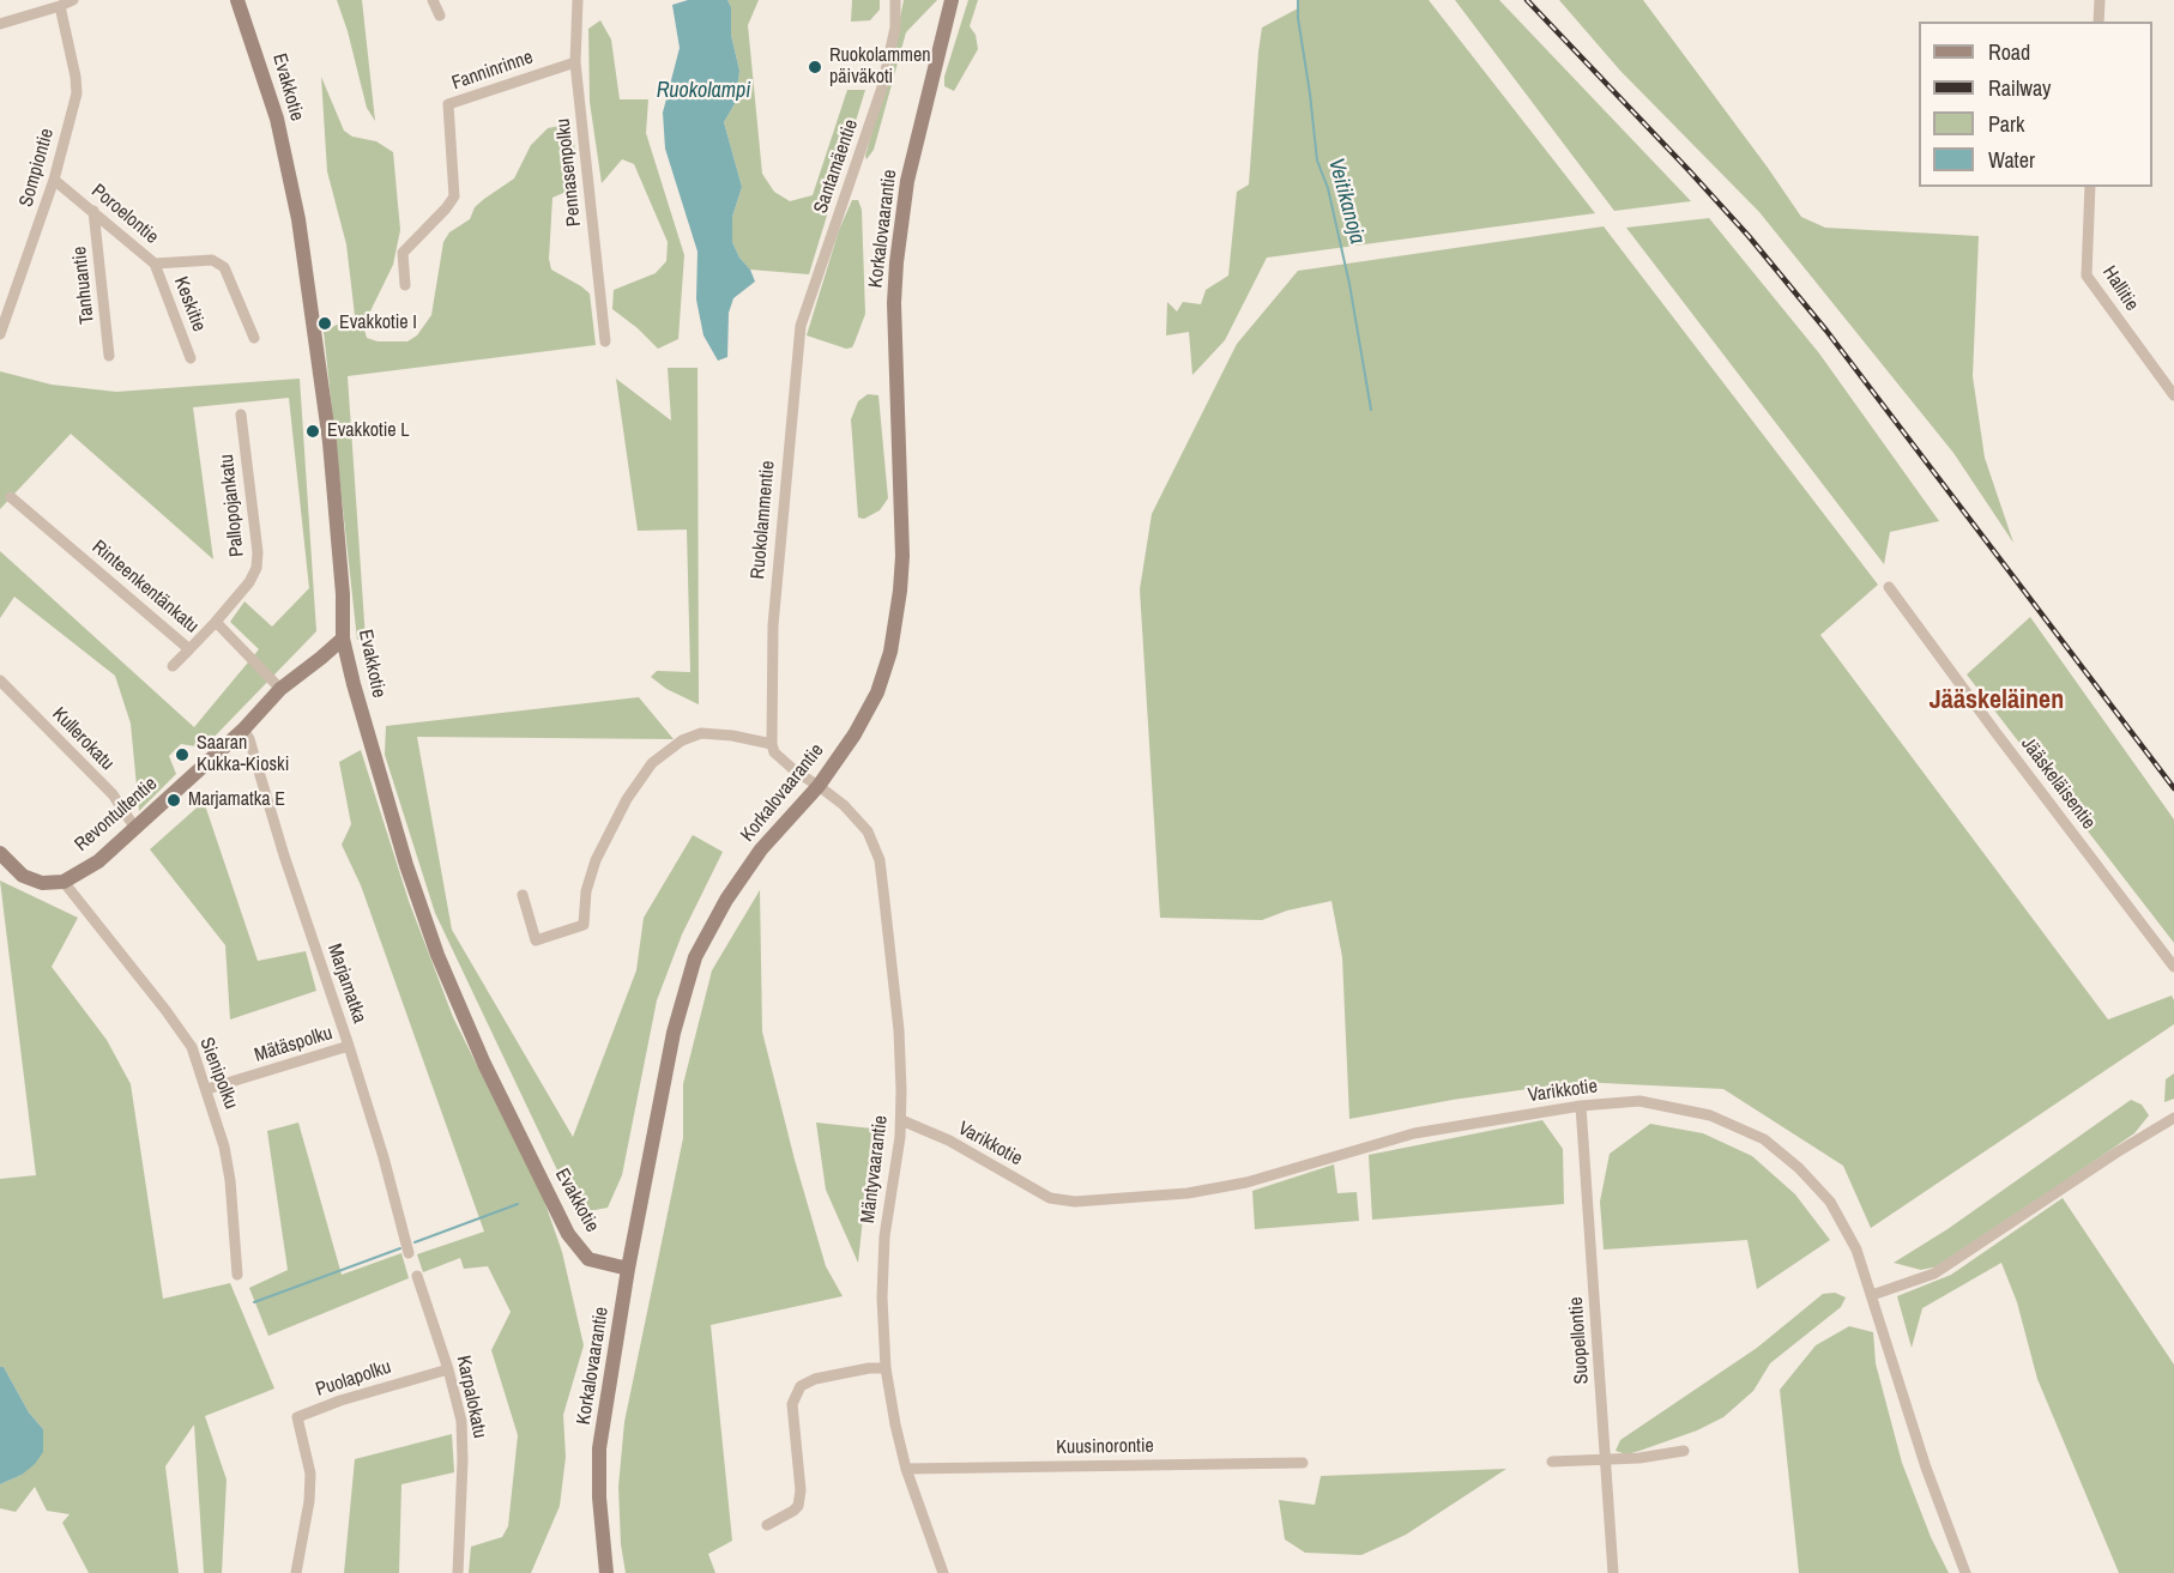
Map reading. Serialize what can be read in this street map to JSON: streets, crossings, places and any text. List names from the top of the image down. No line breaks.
{"streets":{"street":["Fanninrinne","Evakkotie","Santamäentie","Sompiontie","Pennasenpolku","Poroelontie","Korkalovaarantie","Tanhuantie","Hallitie","Keskitie","Pallopojankatu","Ruokolammentie","Rinteenkentänkatu","Kullerokatu","Jääskeläisentie","Revontultentie","Marjamatka","Mätäspolku","Sienipolku","Varikkotie","Mäntyvaarantie","Suopellontie","Puolapolku","Karpalokatu","Kuusinorontie"]},"crossings":[["Fanninrinne","Pennasenpolku"],["Evakkotie","Korkalovaarantie"],["Evakkotie","Revontultentie"],["Santamäentie","Ruokolammentie"],["Sompiontie","Poroelontie"],["Poroelontie","Tanhuantie"],["Poroelontie","Keskitie"],["Korkalovaarantie","Mäntyvaarantie"],["Pallopojankatu","Rinteenkentänkatu"],["Ruokolammentie","Mäntyvaarantie"],["Rinteenkentänkatu","Revontultentie"],["Kullerokatu","Revontultentie"],["Revontultentie","Marjamatka"],["Revontultentie","Sienipolku"],["Marjamatka","Mätäspolku"],["Mätäspolku","Sienipolku"],["Varikkotie","Mäntyvaarantie"],["Varikkotie","Suopellontie"],["Mäntyvaarantie","Kuusinorontie"],["Puolapolku","Karpalokatu"]],"districts":["Jääskeläinen"],"water":["Ruokolampi","Veitikanoja"],"places":["Ruokolammen päiväkoti","Evakkotie I","Evakkotie L","Saaran Kukka-Kioski","Marjamatka E"],"legend":["Road","Railway","Park","Water"]}
